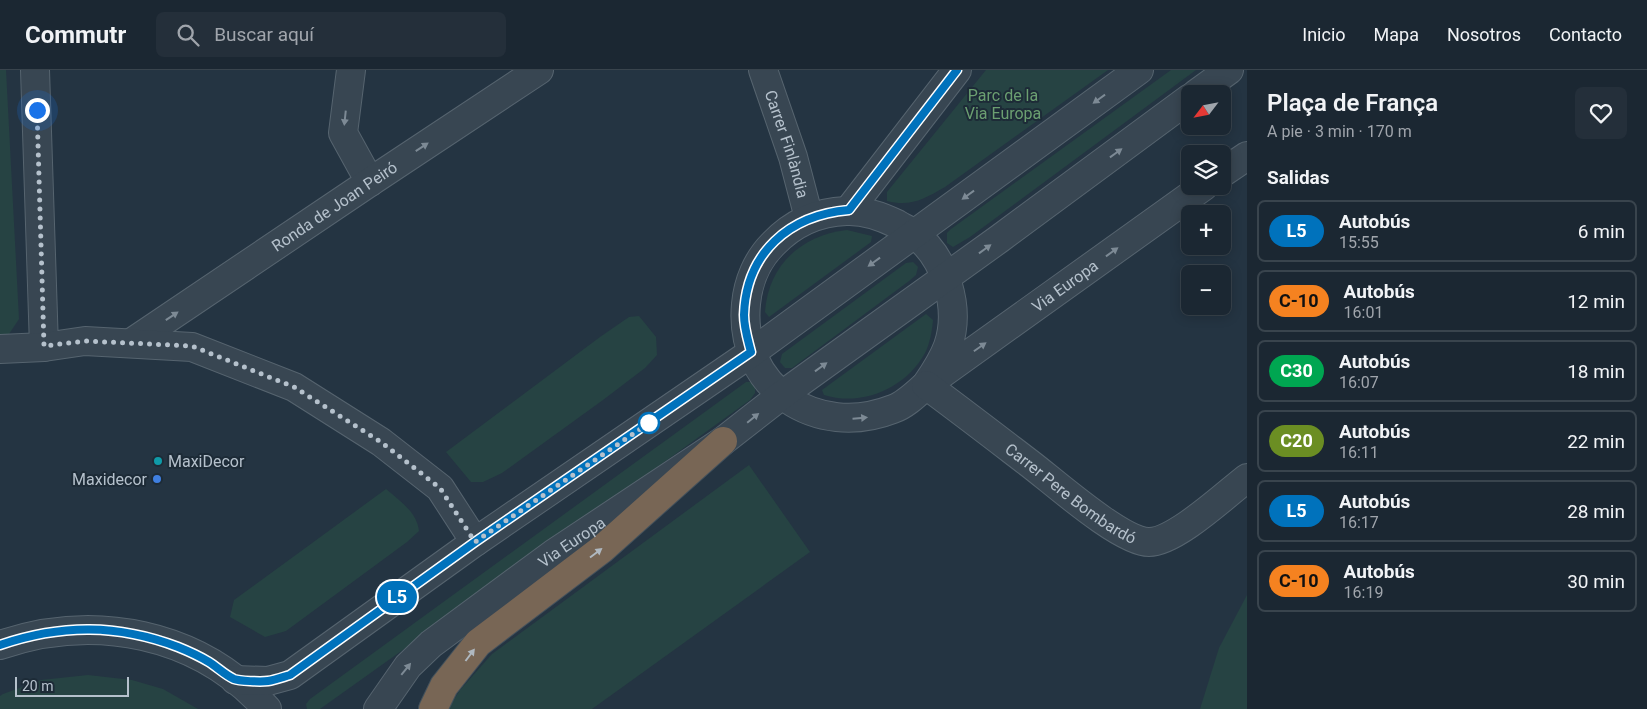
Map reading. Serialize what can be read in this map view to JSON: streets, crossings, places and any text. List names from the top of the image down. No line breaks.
{"streets":{"street":["Carrer Finlàndia","Ronda de Joan Peiró","Via Europa","Carrer Pere Bombardó"]},"crossings":[["Carrer Finlàndia","Via Europa"],["Via Europa","Carrer Pere Bombardó"]],"one_way":["Ronda de Joan Peiró"],"parks":["Parc de la Via Europa"],"places":["MaxiDecor","Maxidecor"],"lines":["bus line L5"],"scale_bar":"20 m","north":"bottom left","page":{"header":"Commutr","search":"Buscar aquí","nav":["Inicio","Mapa","Nosotros","Contacto"],"on_map":"L5","heading":[["Plaça de França","A pie · 3 min · 170 m"],"Salidas"],"map_buttons":["+","−"],"list":[{"mark":"L5","name":"Autobús","note":"15:55","value":"6 min"},{"mark":"C-10","name":"Autobús","note":"16:01","value":"12 min"},{"mark":"C30","name":"Autobús","note":"16:07","value":"18 min"},{"mark":"C20","name":"Autobús","note":"16:11","value":"22 min"},{"mark":"L5","name":"Autobús","note":"16:17","value":"28 min"},{"mark":"C-10","name":"Autobús","note":"16:19","value":"30 min"}],"scale":"20 m"}}
